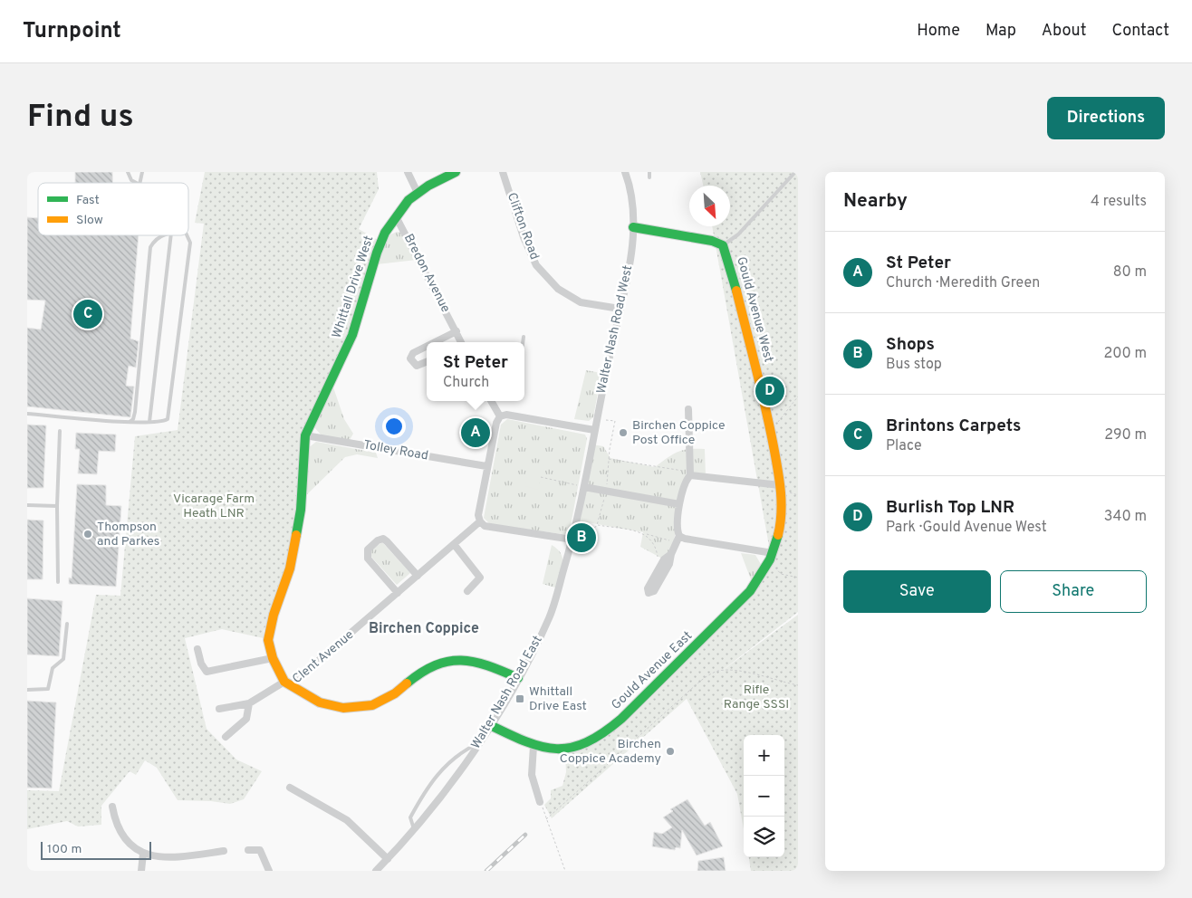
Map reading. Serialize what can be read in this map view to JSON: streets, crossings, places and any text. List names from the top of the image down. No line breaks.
{"streets":{"street":["Clifton Road","Bredon Avenue","Whittall Drive West","Gould Avenue West","Walter Nash Road West","Tolley Road","Clent Avenue","Gould Avenue East","Walter Nash Road East"]},"crossings":[["Clifton Road","Walter Nash Road West"],["Bredon Avenue","Whittall Drive West"],["Whittall Drive West","Tolley Road"],["Gould Avenue West","Walter Nash Road West"],["Gould Avenue West","Gould Avenue East"],["Walter Nash Road West","Walter Nash Road East"],["Gould Avenue East","Walter Nash Road East"]],"districts":["Birchen Coppice"],"parks":["Vicarage Farm Heath LNR","Rifle Range SSSI"],"places":{"other":["Birchen Coppice Post Office","Thompson and Parkes","Birchen Coppice Academy"],"transit":["Whittall Drive East"]},"legend":["Fast","Slow"],"scale_bar":"100 m","north":"bottom right","page":{"header":"Turnpoint","nav":["Home","Map","About","Contact"],"buttons":["Directions",["Save","Share"]],"title":"Find us","heading":["Nearby","4 results"],"list":[{"mark":"A","name":"St Peter","note":"Church · Meredith Green","value":"80 m"},{"mark":"B","name":"Shops","note":"Bus stop","value":"200 m"},{"mark":"C","name":"Brintons Carpets","note":"Place","value":"290 m"},{"mark":"D","name":"Burlish Top LNR","note":"Park · Gould Avenue West","value":"340 m"}],"pins":["C","D","A","B"],"popup":["St Peter","Church"],"map_buttons":["+","−"],"scale":"100 m"}}
